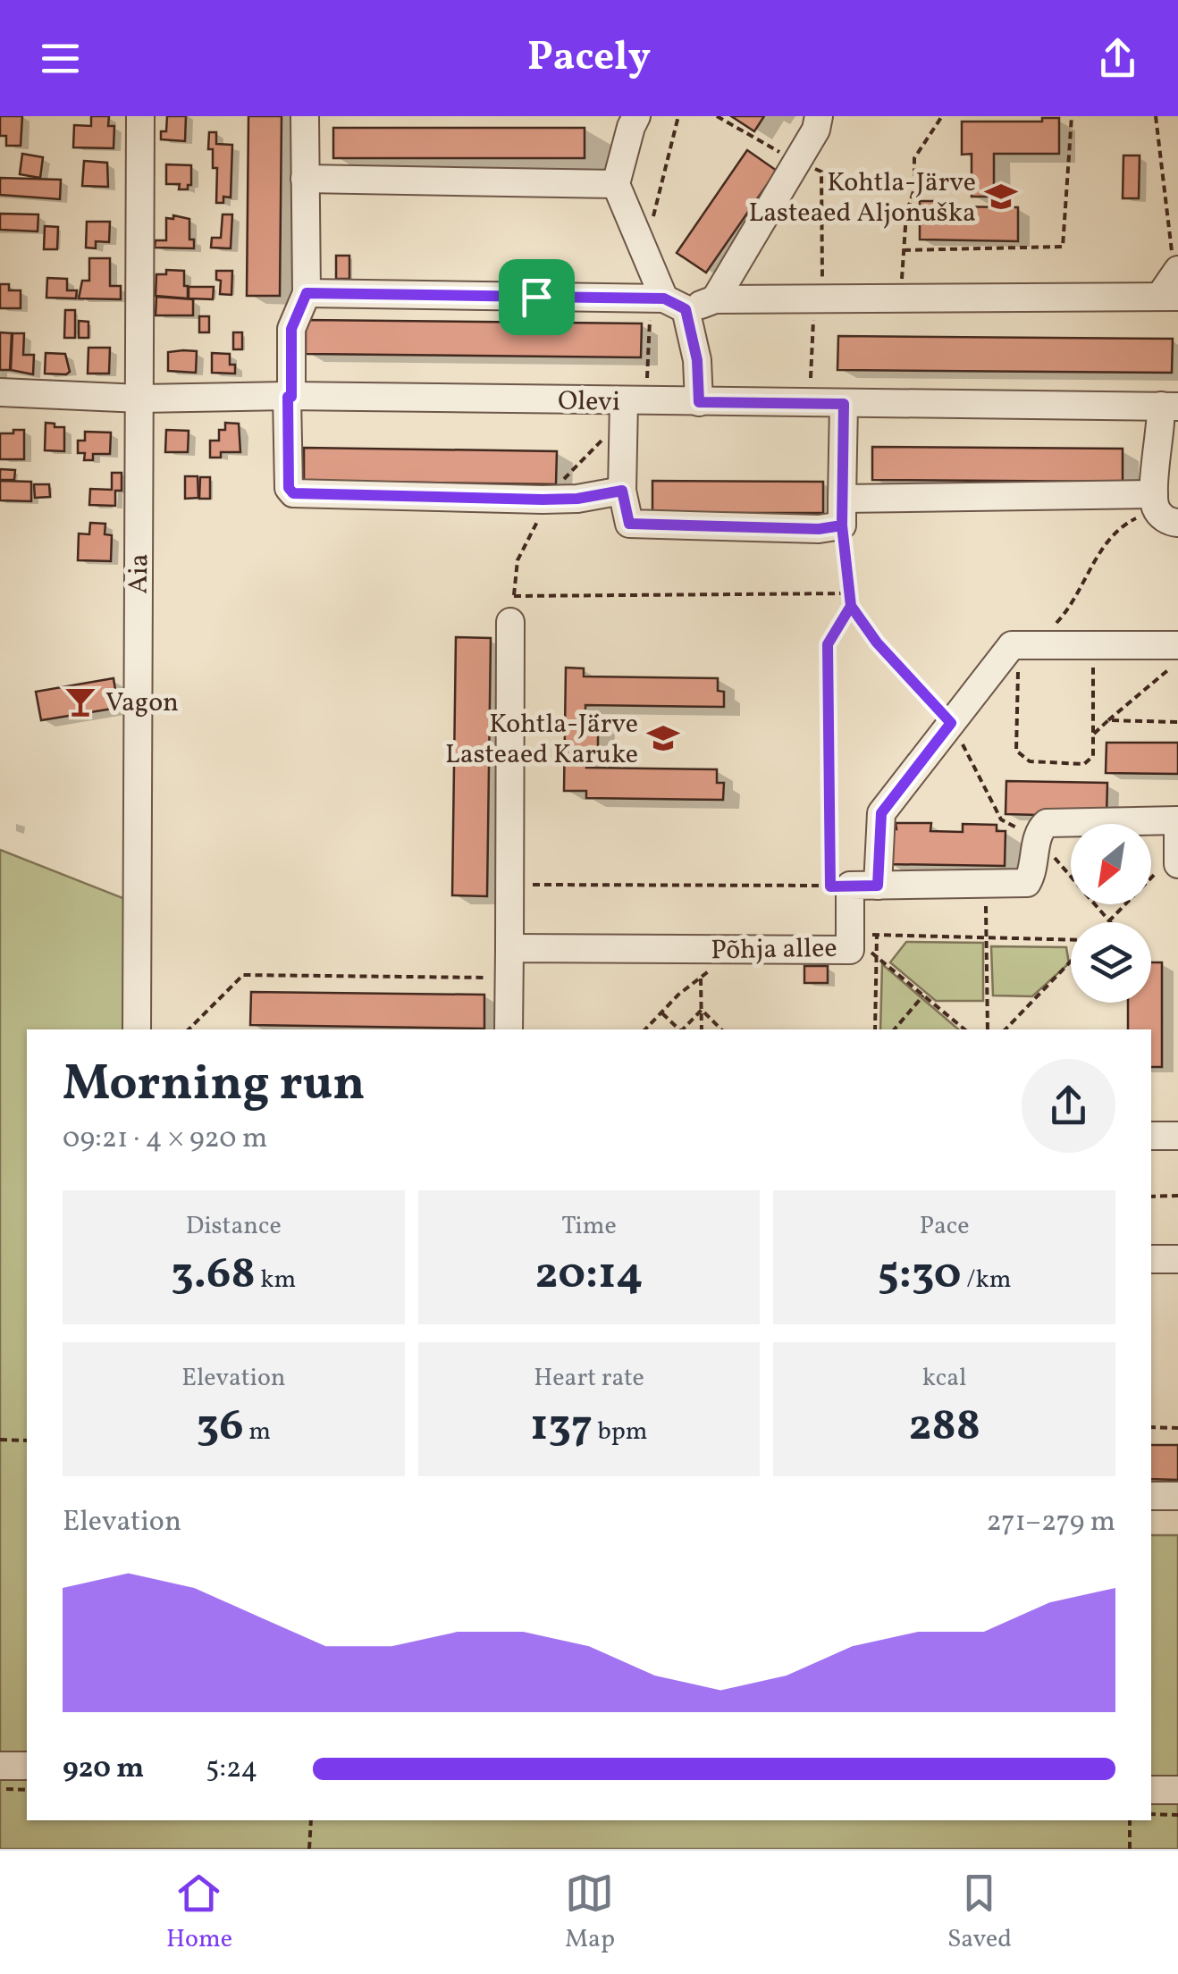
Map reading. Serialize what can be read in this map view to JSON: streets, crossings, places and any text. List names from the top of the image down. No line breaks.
{"streets":{"street":["Olevi","Aia","Põhja allee"]},"crossings":[["Olevi","Aia"]],"places":{"school or university":["Kohtla-Järve Lasteaed Aljonuška","Kohtla-Järve Lasteaed Karuke"],"bar":["Vagon"]},"north":"bottom left","page":{"header":"Pacely","heading":["Morning run","09:21 · 4 × 920 m"],"stats":[["Distance","3.68 km"],["Time","20:14"],["Pace","5:30 /km"],["Elevation","36 m"],["Heart rate","137 bpm"],["kcal","288"]],"chart":["Elevation","271–279 m"],"list":[{"name":"920 m","note":"5:24"}],"tabs":["Home","Map","Saved"]}}
